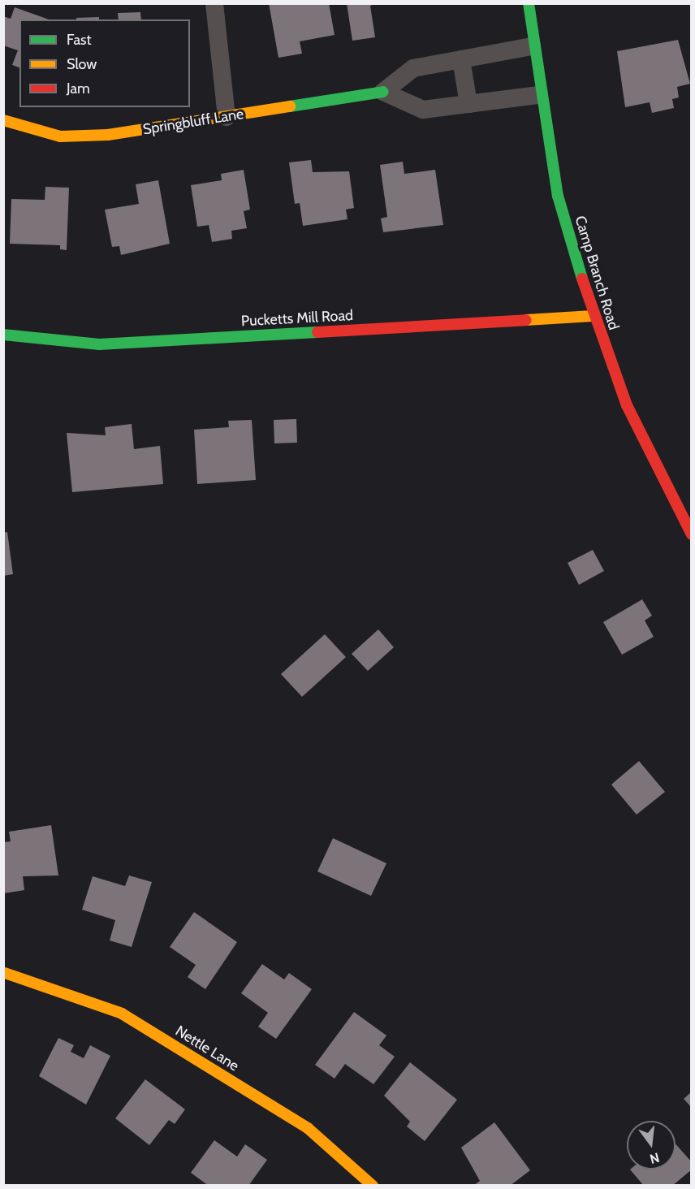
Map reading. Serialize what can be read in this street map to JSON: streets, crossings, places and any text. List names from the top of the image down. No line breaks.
{"streets":{"street":["Springbluff Lane","Camp Branch Road","Pucketts Mill Road","Nettle Lane"]},"crossings":[["Springbluff Lane","Camp Branch Road"],["Camp Branch Road","Pucketts Mill Road"]],"legend":["Fast","Slow","Jam"],"north":"bottom"}
